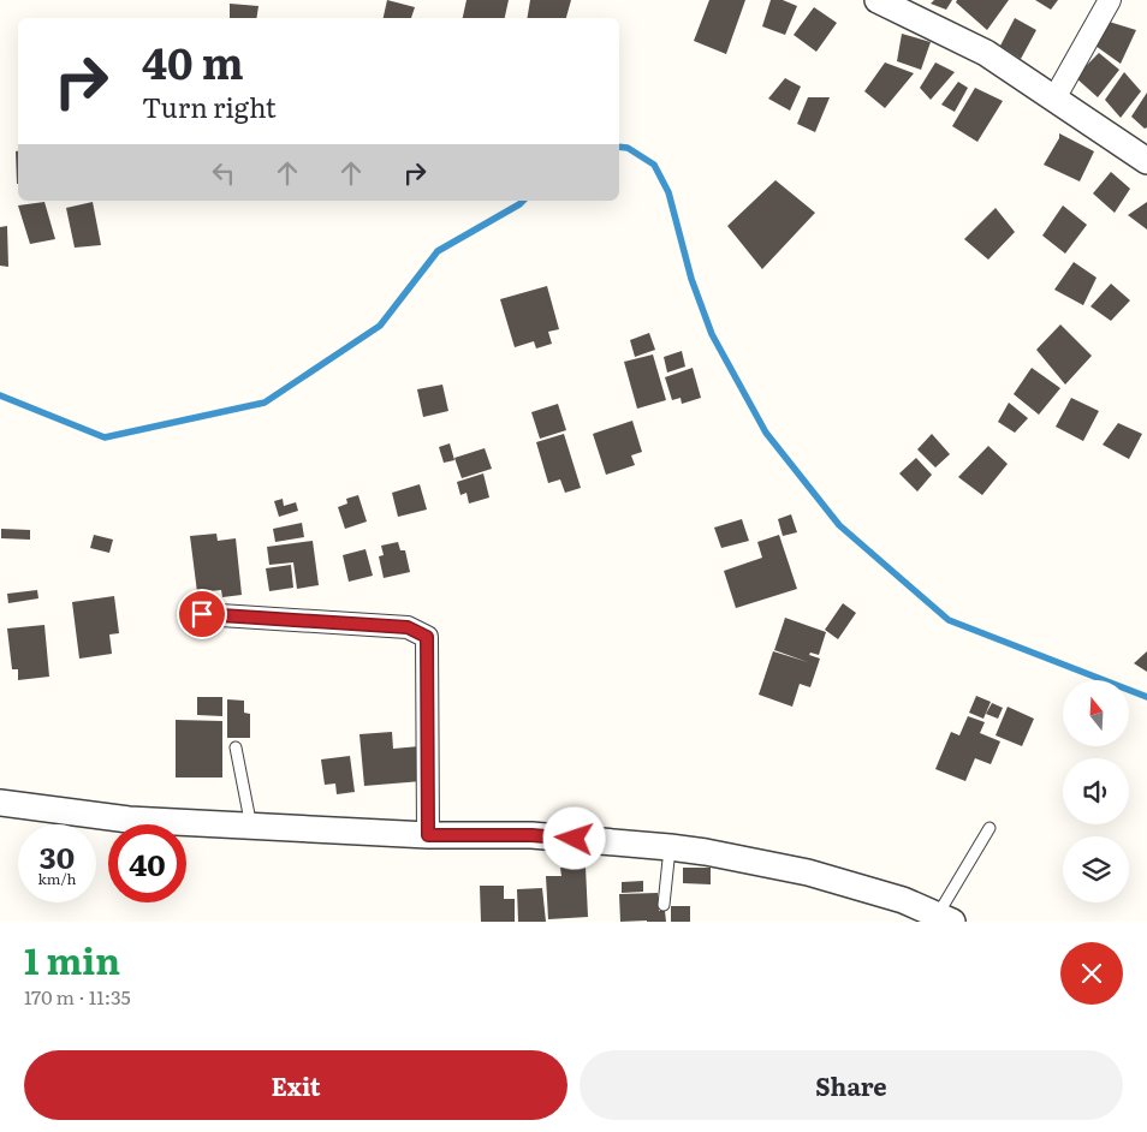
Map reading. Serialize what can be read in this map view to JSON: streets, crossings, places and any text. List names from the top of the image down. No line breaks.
{"north":"top","page":{"turn":["40 m","Turn right"],"speed":"30 km/h","limit":"40","heading":["1 min","170 m · 11:35"],"buttons":["Exit","Share"]}}
